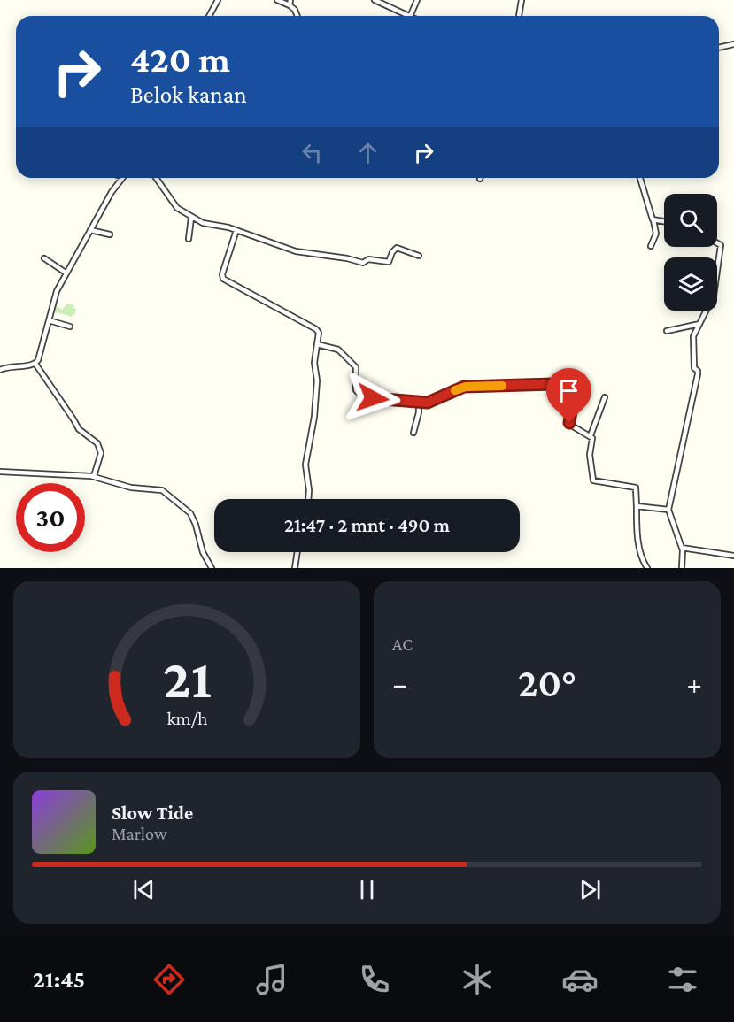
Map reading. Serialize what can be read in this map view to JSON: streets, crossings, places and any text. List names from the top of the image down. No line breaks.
{"page":{"turn":["420 m","Belok kanan"],"limit":"30","trip":"21:47 · 2 mnt · 490 m","tile":"AC","heat":["−","20°","+"],"song":["Slow Tide","Marlow"],"tabs":"21:45","gauge":["21","km/h"]}}
